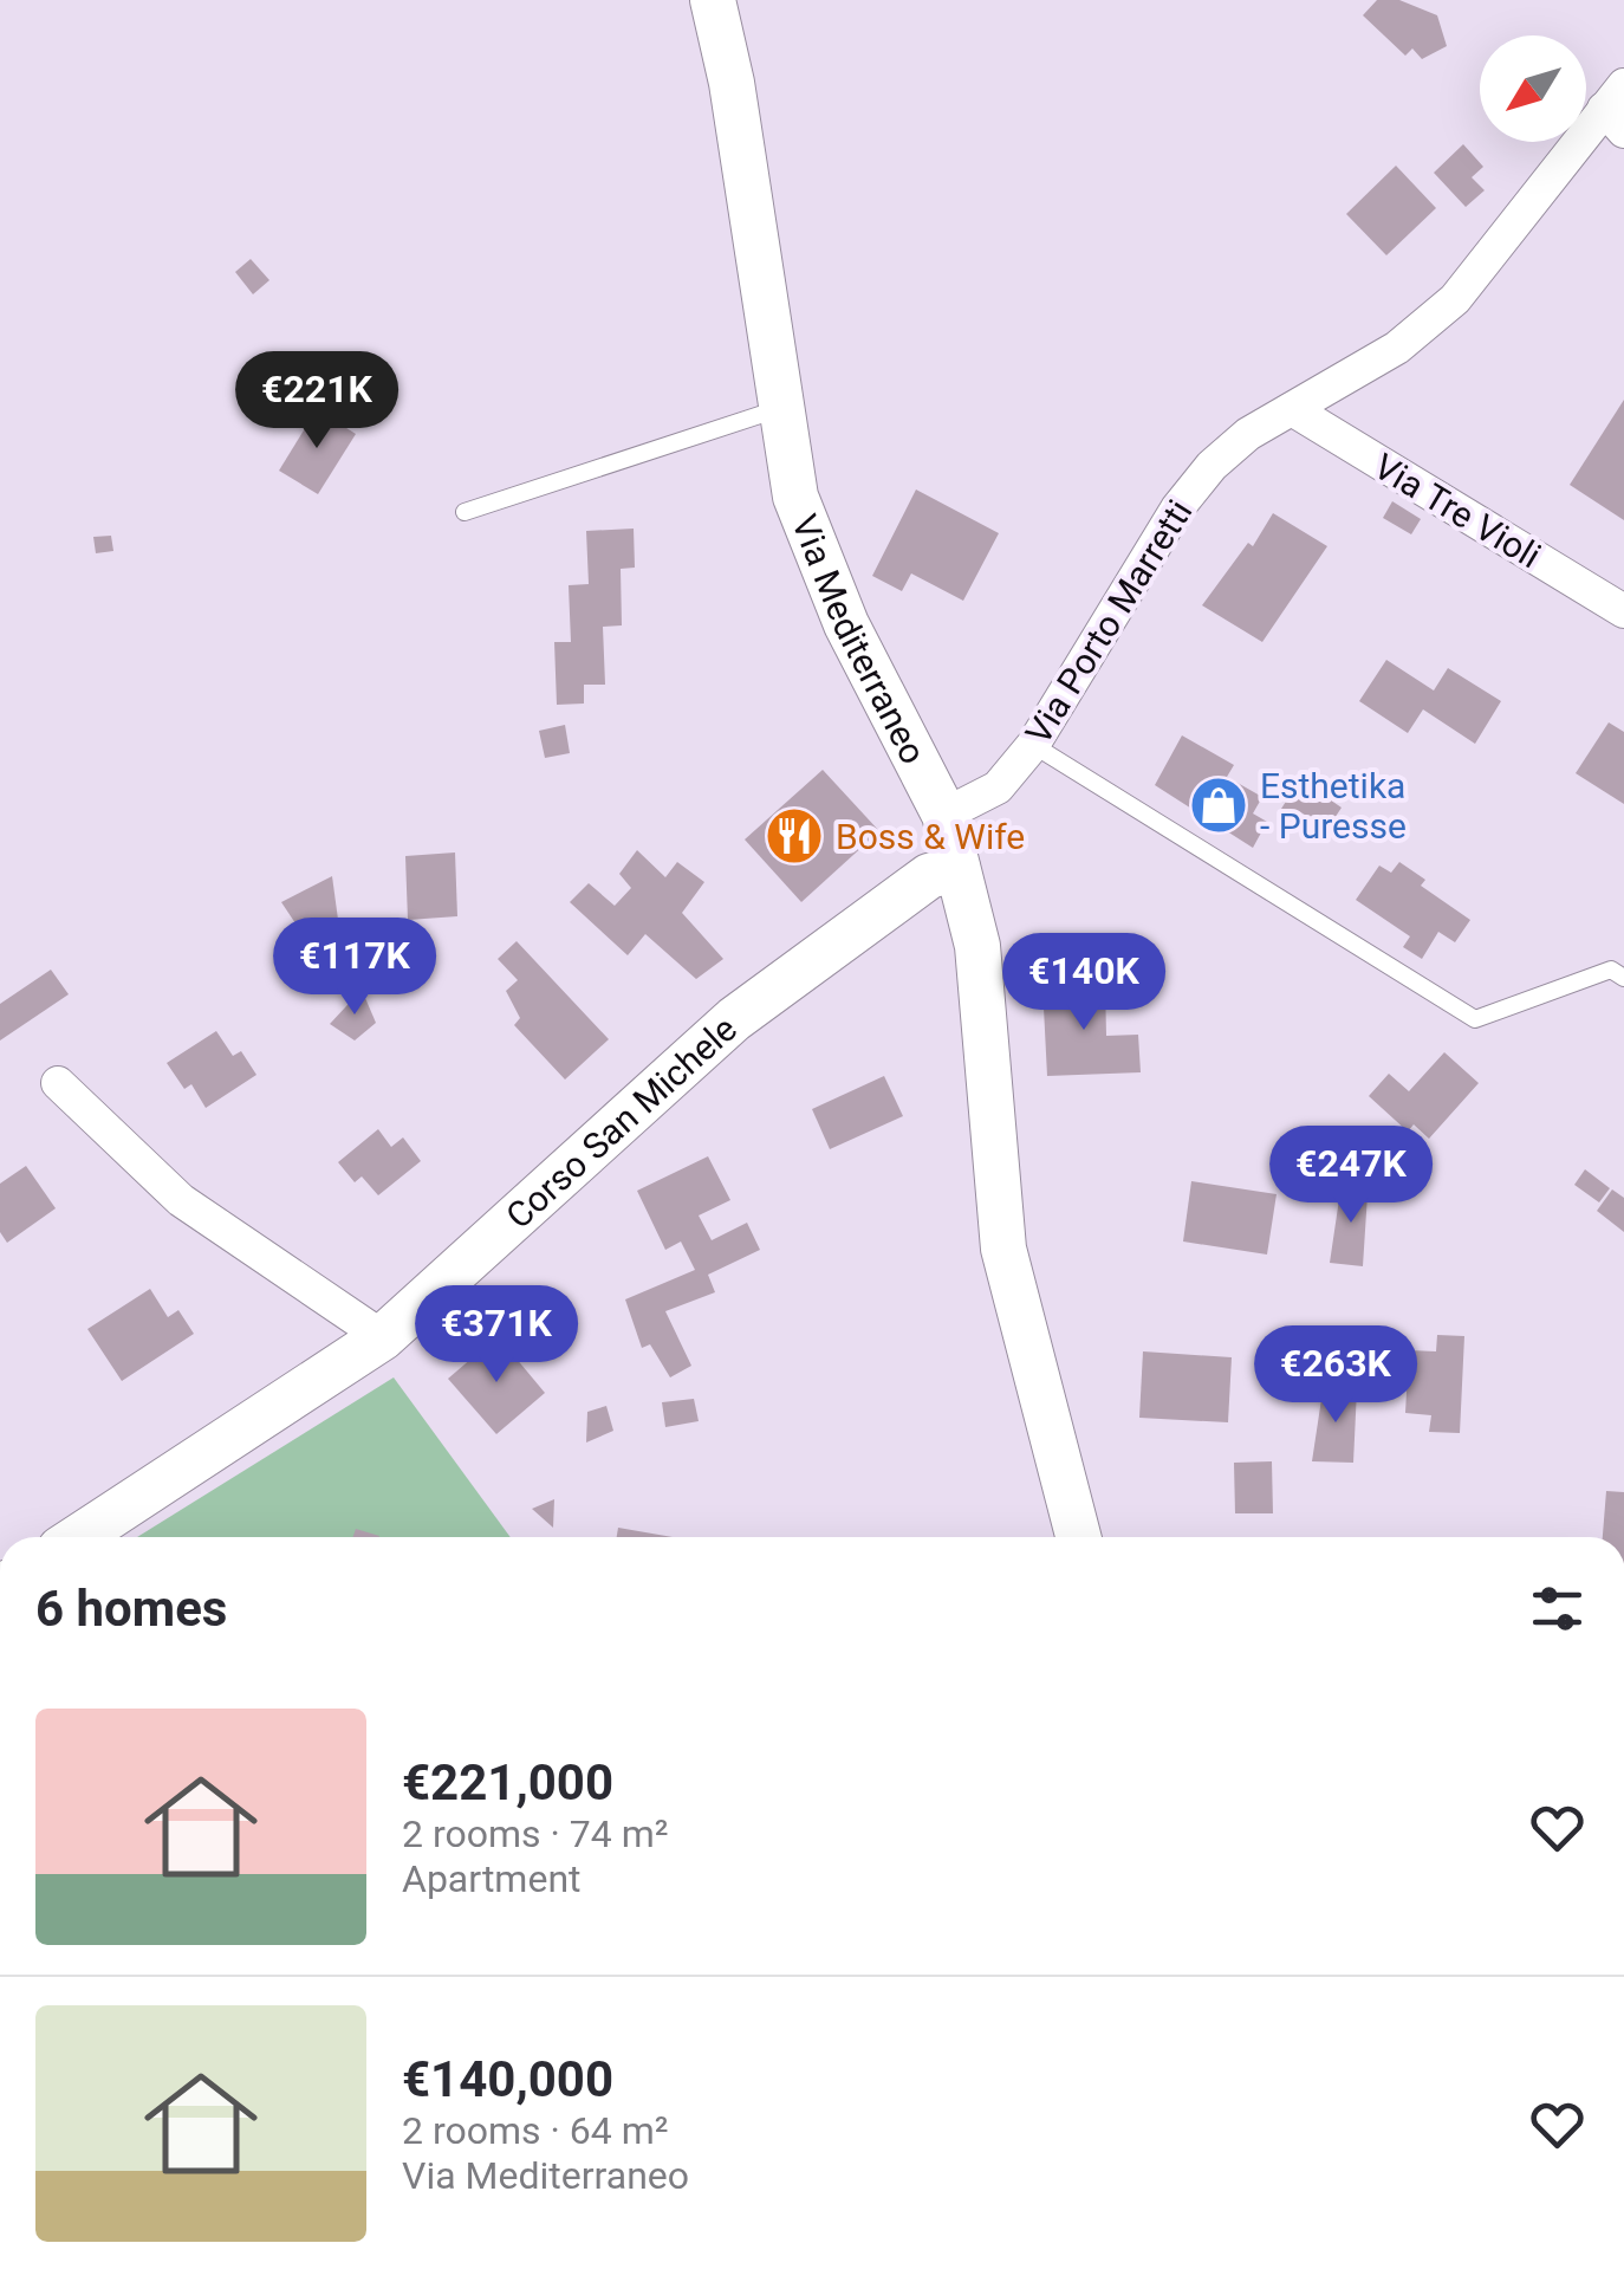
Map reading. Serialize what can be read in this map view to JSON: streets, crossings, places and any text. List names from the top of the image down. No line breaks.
{"streets":{"street":["Via Tre Violi","Via Porto Marretti","Via Mediterraneo","Corso San Michele"]},"crossings":[["Via Tre Violi","Via Porto Marretti"],["Via Porto Marretti","Via Mediterraneo"],["Via Mediterraneo","Corso San Michele"]],"places":{"shop":["Esthetika - Puresse"],"restaurant":["Boss & Wife"]},"north":"bottom left","page":{"price":["€221K","€117K","€140K","€247K","€371K","€263K"],"heading":"6 homes","list":[{"name":"€221,000","note":"2 rooms · 74 m² · Apartment"},{"name":"€140,000","note":"2 rooms · 64 m² · Via Mediterraneo"}]}}
